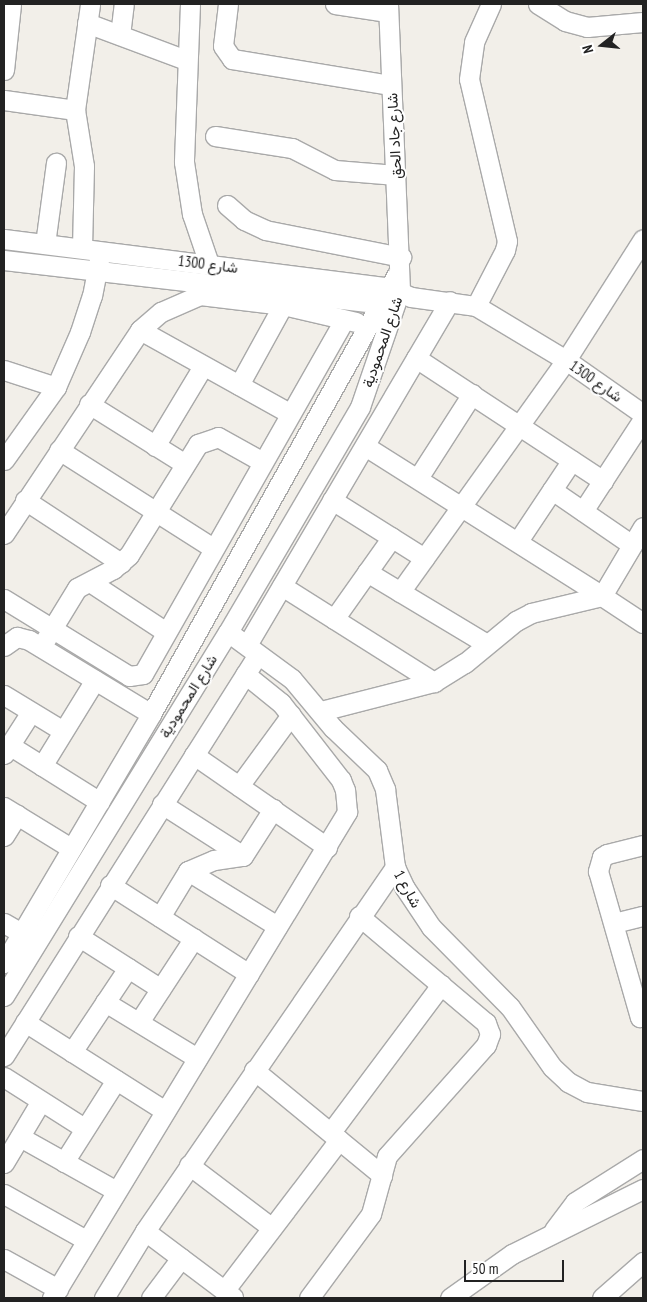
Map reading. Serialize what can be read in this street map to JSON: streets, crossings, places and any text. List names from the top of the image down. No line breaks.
{"streets":{"street":["شارع جاد الحق","شارع 1300","شارع المحمودية","شارع 1"]},"crossings":[["شارع جاد الحق","شارع المحمودية"],["شارع 1300","شارع المحمودية"],["شارع المحمودية","شارع 1"]],"scale_bar":"50 m","north":"left"}
